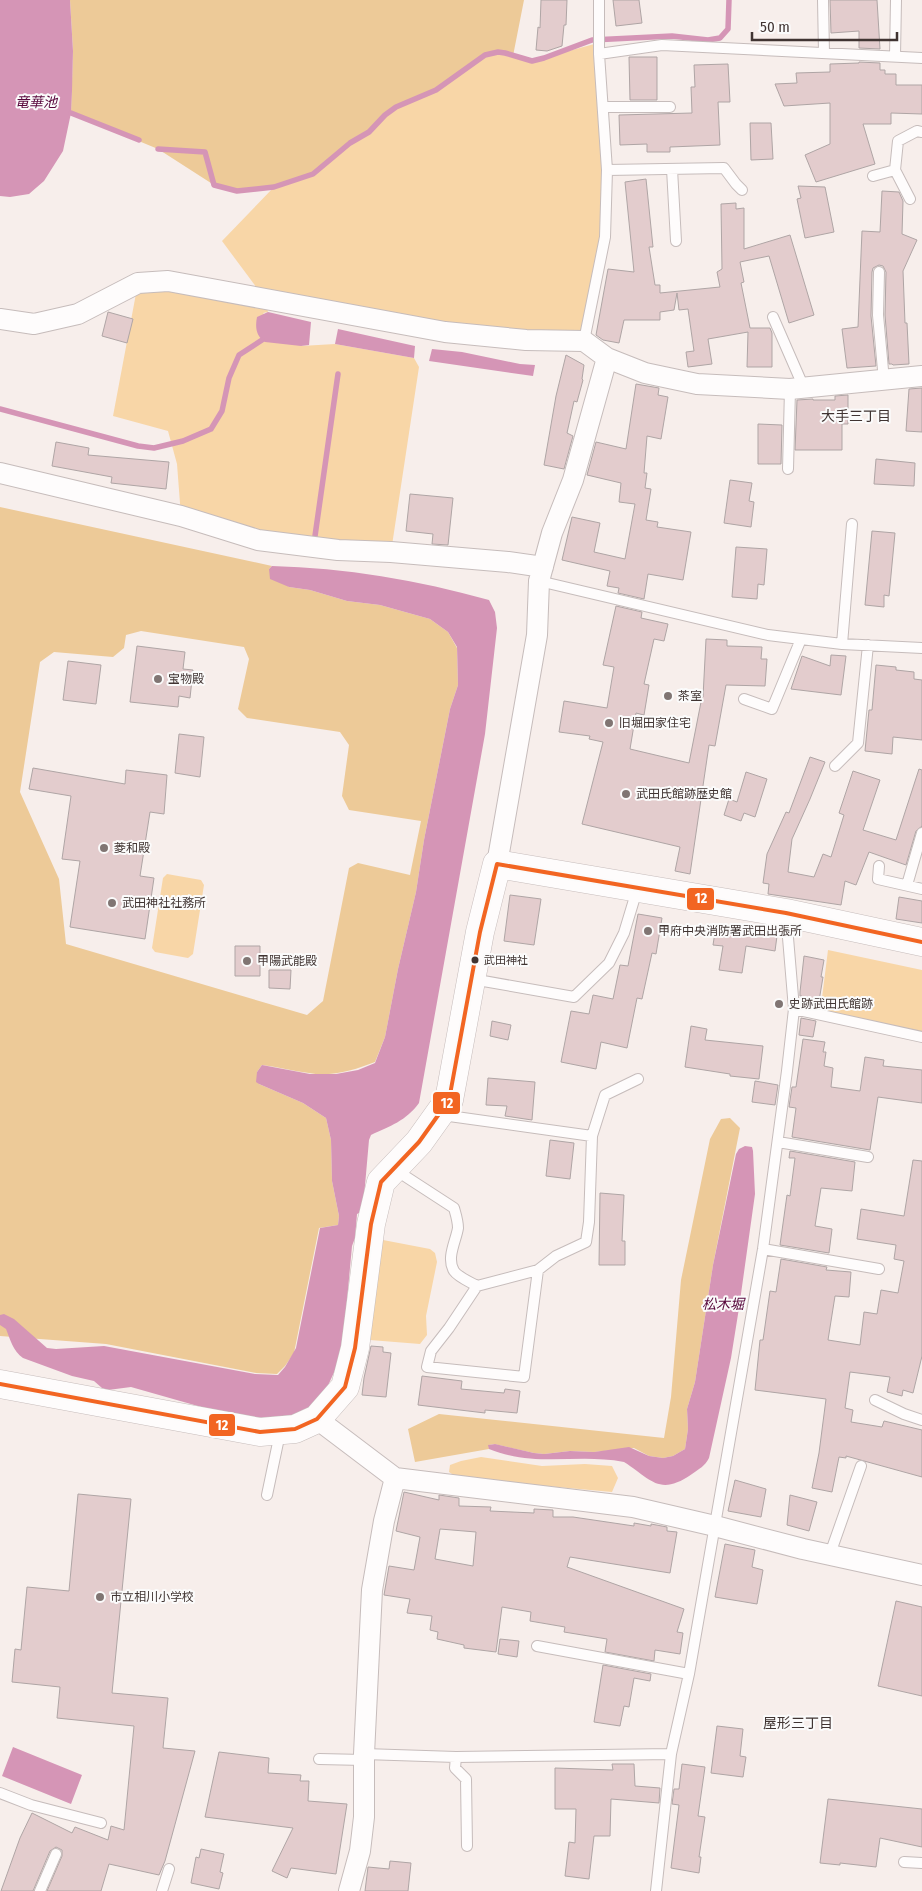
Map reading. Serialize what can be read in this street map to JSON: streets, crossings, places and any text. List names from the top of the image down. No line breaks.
{"districts":["大手三丁目","屋形三丁目"],"water":["竜華池","松木堀"],"places":["宝物殿","茶室","旧堀田家住宅","武田氏館跡歴史館","菱和殿","武田神社社務所","甲府中央消防署武田出張所","武田神社","甲陽武能殿","史跡武田氏館跡","市立相川小学校"],"lines":["transit line 12"],"scale_bar":"50 m"}
